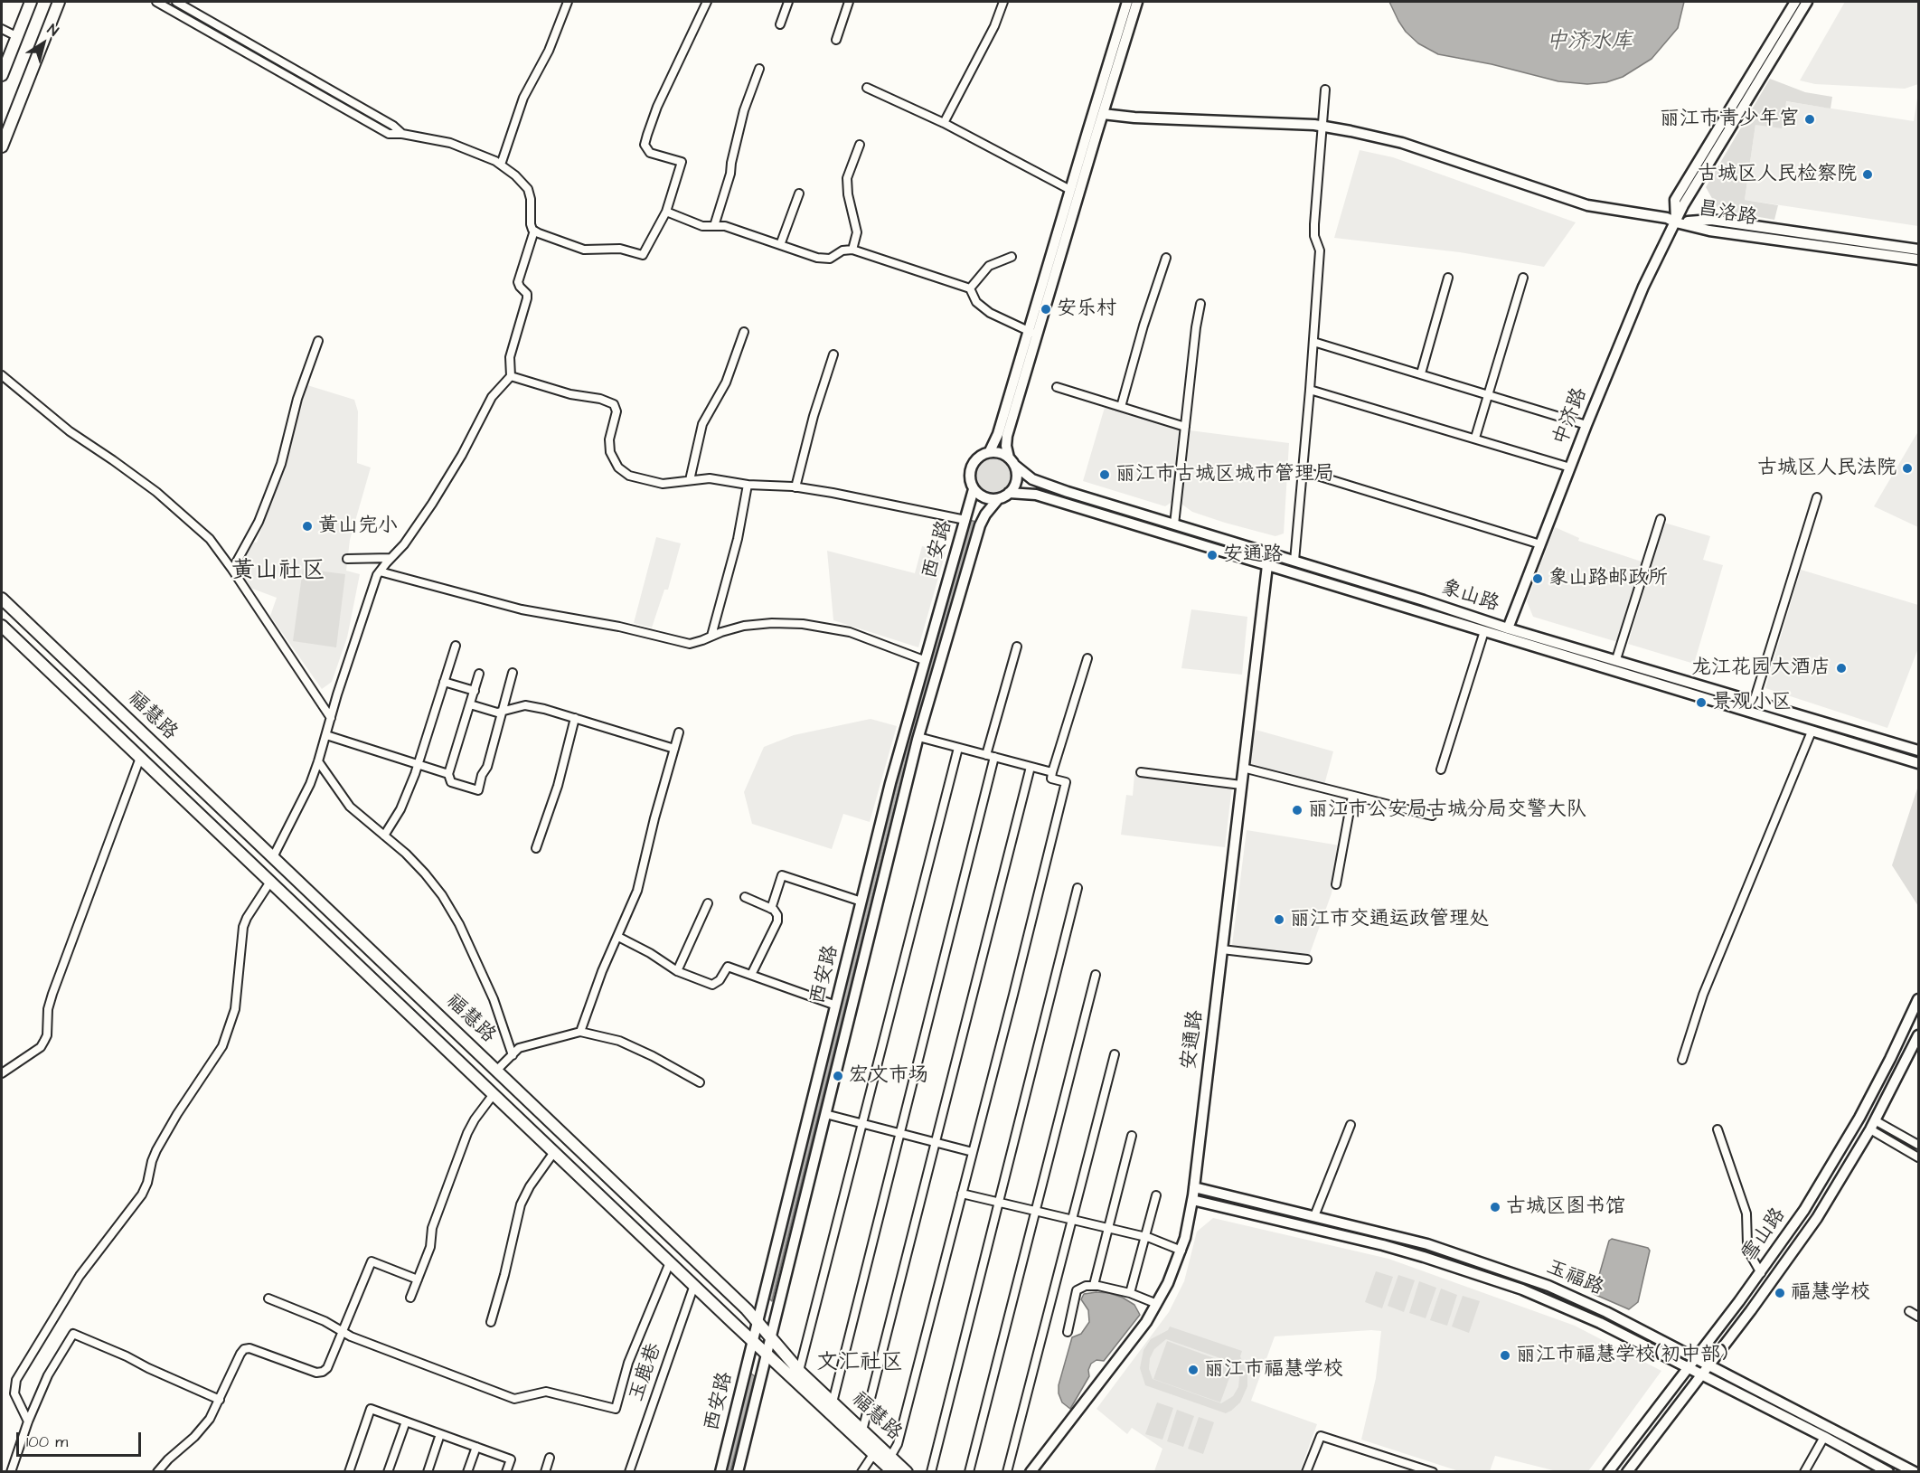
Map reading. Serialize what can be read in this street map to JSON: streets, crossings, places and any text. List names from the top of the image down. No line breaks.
{"streets":{"main road":["福慧路"],"street":["昌洛路","中济路","西安路","象山路","安通路","雪山路","玉福路","玉鹿巷"]},"crossings":[["昌洛路","中济路"],["中济路","象山路"],["西安路","象山路"],["西安路","福慧路"],["象山路","安通路"],["福慧路","玉鹿巷"],["安通路","玉福路"],["雪山路","玉福路"]],"districts":["黄山社区","文汇社区"],"water":["中济水库"],"places":["丽江市青少年宫","古城区人民检察院","安乐村","古城区人民法院","丽江市古城区城市管理局","黄山完小","安通路","象山路邮政所","龙江花园大酒店","景观小区","丽江市公安局古城分局交警大队","丽江市交通运政管理处","宏文市场","古城区图书馆","福慧学校","丽江市福慧学校(初中部)","丽江市福慧学校"],"scale_bar":"100 m","north":"top right"}
